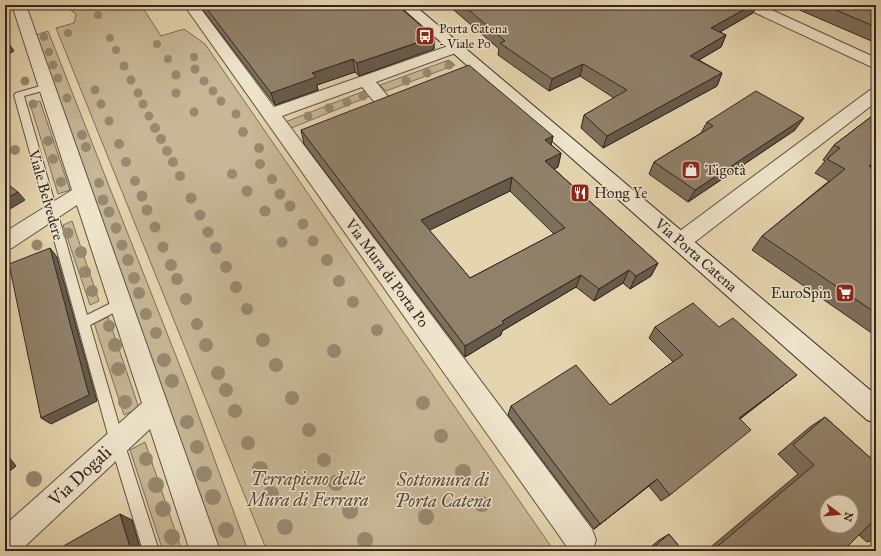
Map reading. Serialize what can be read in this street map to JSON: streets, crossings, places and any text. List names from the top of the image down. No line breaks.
{"streets":{"street":["Via Porta Catena","Via Mura di Porta Po","Via Dogali"],"lane":["Viale Belvedere"]},"crossings":[["Viale Belvedere","Via Dogali"]],"parks":["Terrapieno delle Mura di Ferrara","Sottomura di Porta Catena"],"places":{"bus stop":["Porta Catena - Viale Po"],"shop":["Tigotà"],"restaurant":["Hong Ye"],"supermarket":["EuroSpin"]},"north":"right"}
